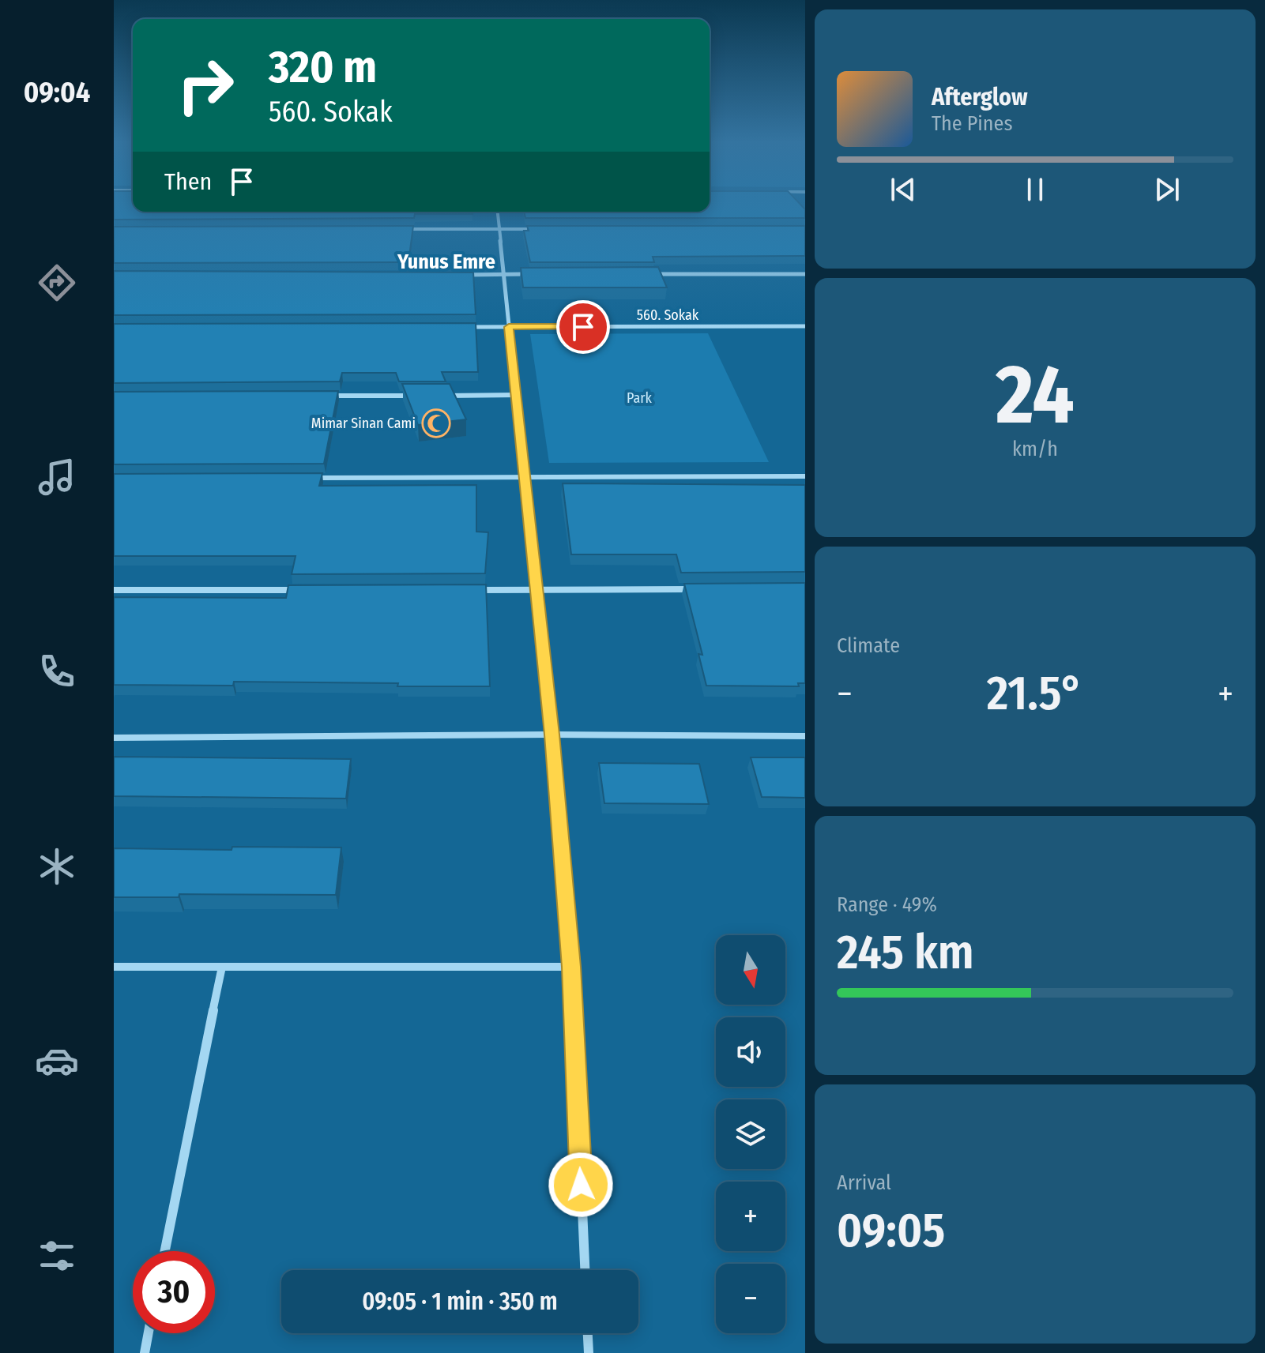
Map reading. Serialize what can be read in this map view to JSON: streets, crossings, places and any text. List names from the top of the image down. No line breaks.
{"streets":{"street":["560. Sokak"]},"districts":["Yunus Emre"],"parks":["Park"],"places":{"mosque":["Mimar Sinan Cami"]},"north":"bottom","page":{"tabs":"09:04","turn":["320 m","560. Sokak"],"song":["Afterglow","The Pines"],"then":"Then","tile":[["24","km/h"],"Climate",["Range · 49%","245 km"],["Arrival","09:05"]],"heat":["−","21.5°","+"],"map_buttons":["+","−"],"limit":"30","trip":"09:05 · 1 min · 350 m"}}
